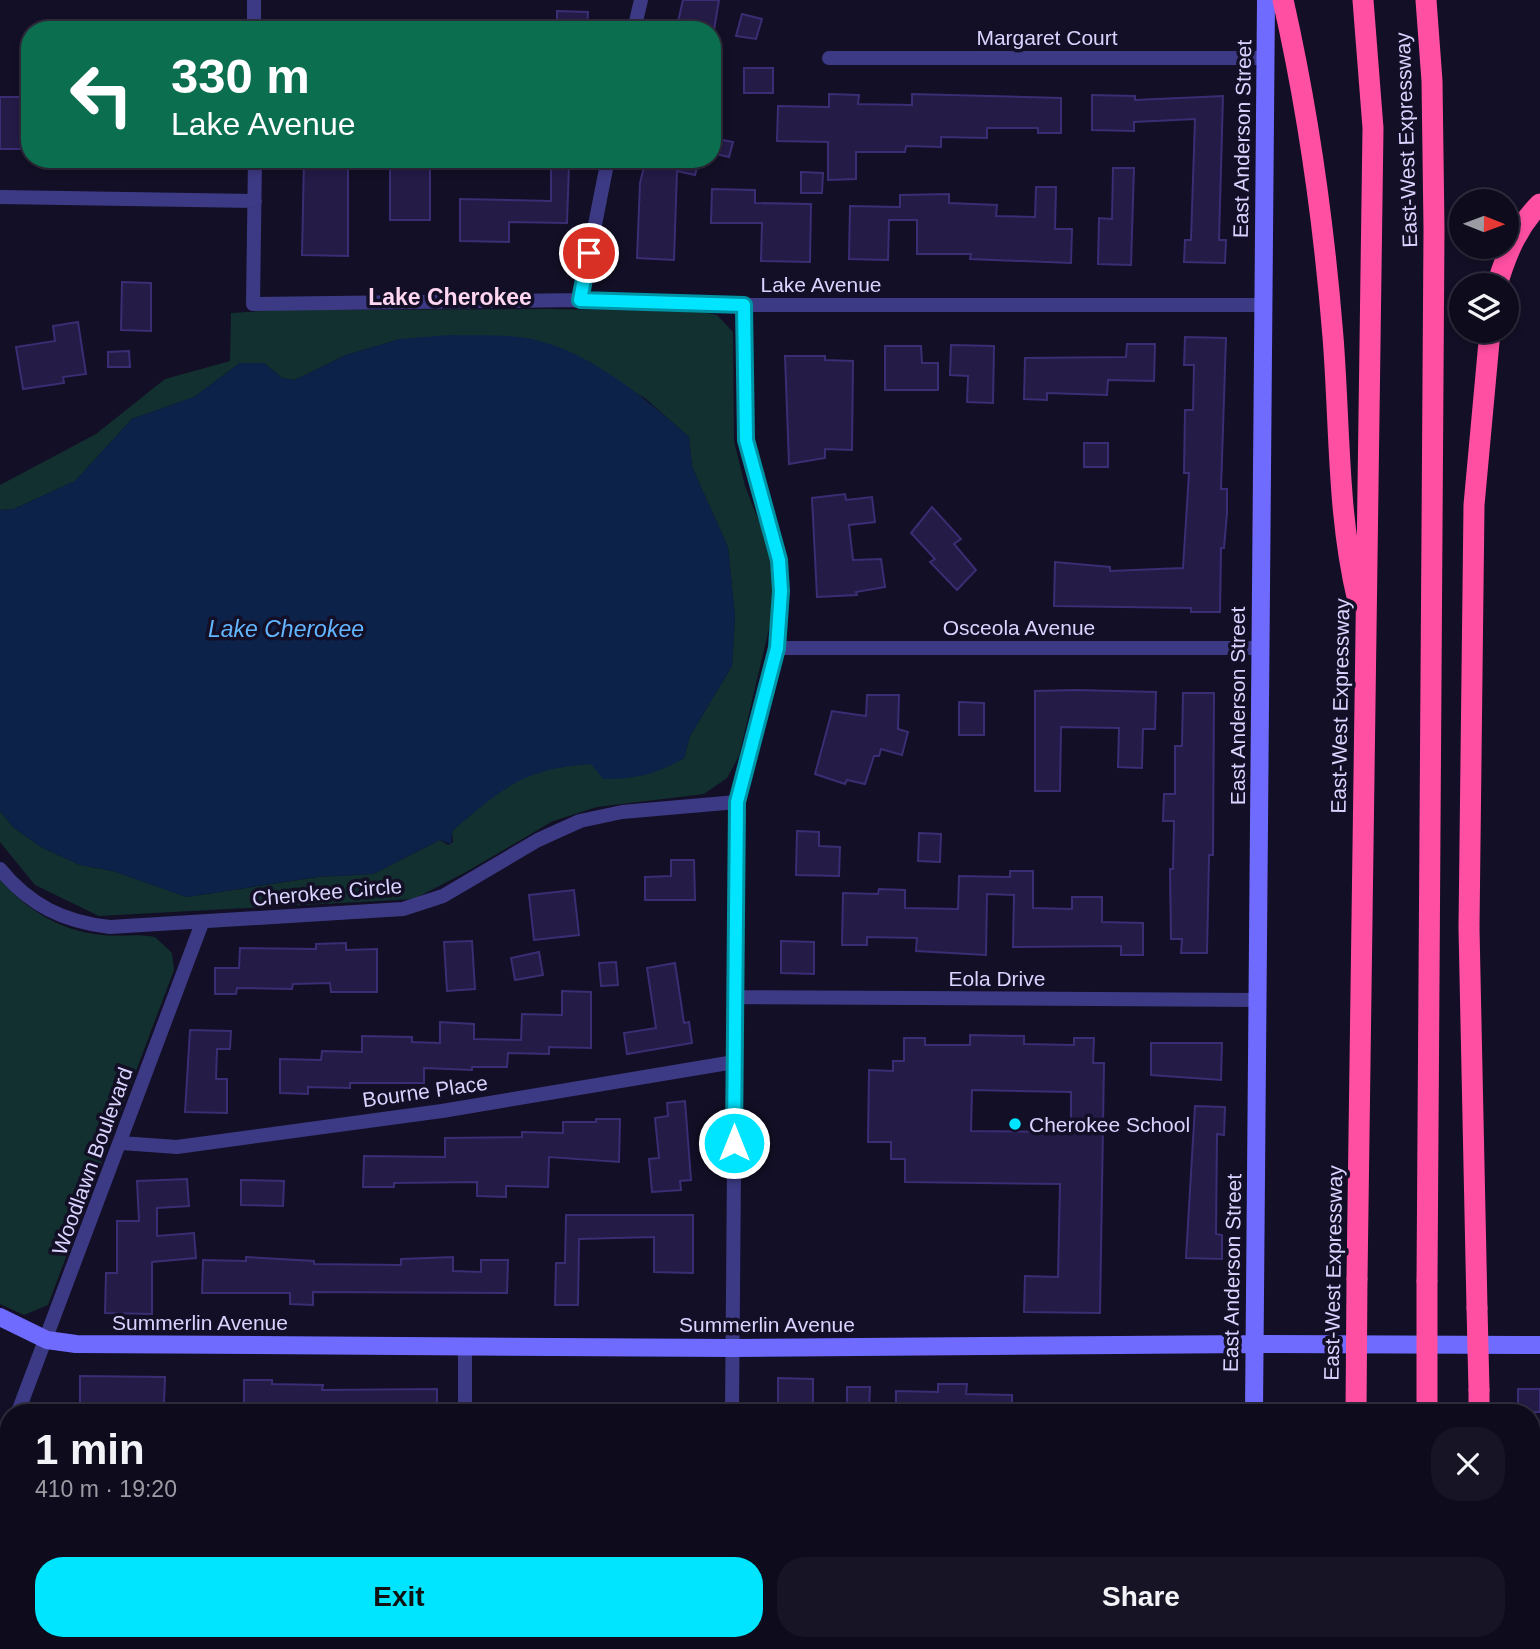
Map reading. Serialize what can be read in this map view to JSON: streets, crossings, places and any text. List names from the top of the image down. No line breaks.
{"streets":{"highway":["East-West Expressway"],"street":["Margaret Court","East Anderson Street","Lake Avenue","Osceola Avenue","Cherokee Circle","Eola Drive","Bourne Place","Woodlawn Boulevard","Summerlin Avenue"]},"crossings":[["Margaret Court","East Anderson Street"],["East Anderson Street","Lake Avenue"],["East Anderson Street","Osceola Avenue"],["East Anderson Street","Eola Drive"],["East Anderson Street","Summerlin Avenue"],["Cherokee Circle","Woodlawn Boulevard"],["Bourne Place","Woodlawn Boulevard"],["Woodlawn Boulevard","Summerlin Avenue"]],"districts":["Lake Cherokee"],"water":["Lake Cherokee"],"places":["Cherokee School"],"north":"right","page":{"turn":["330 m","Lake Avenue"],"heading":["1 min","410 m · 19:20"],"buttons":["Exit","Share"]}}
